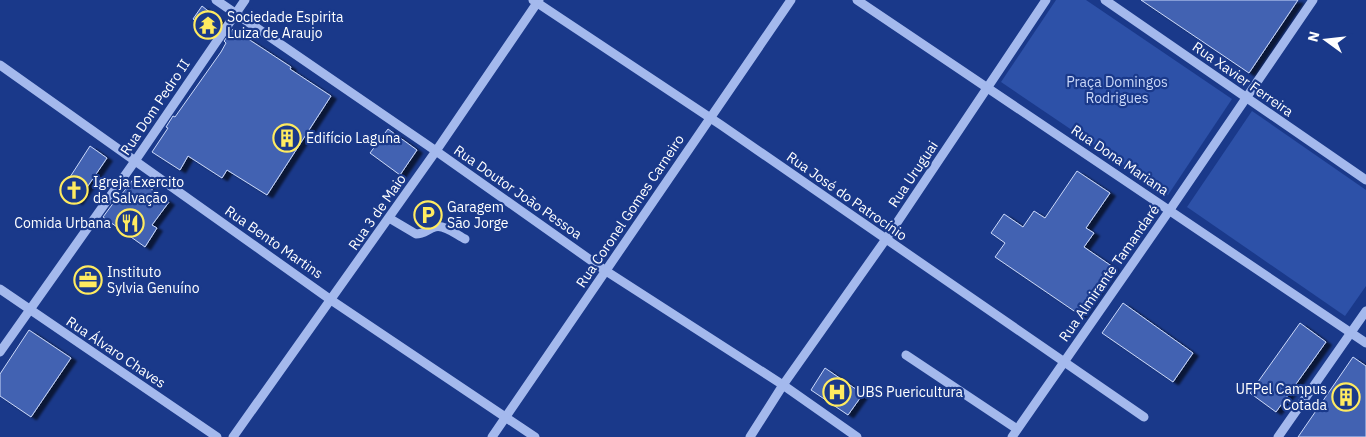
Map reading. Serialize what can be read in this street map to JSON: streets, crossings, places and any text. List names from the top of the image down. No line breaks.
{"streets":{"street":["Rua Xavier Ferreira","Rua Dom Pedro II","Rua Dona Mariana","Rua Uruguai","Rua Doutor João Pessoa","Rua José do Patrocínio","Rua Coronel Gomes Carneiro","Rua 3 de Maio","Rua Bento Martins","Rua Almirante Tamandaré","Rua Álvaro Chaves"]},"crossings":[["Rua Xavier Ferreira","Rua Almirante Tamandaré"],["Rua Dom Pedro II","Rua Doutor João Pessoa"],["Rua Dom Pedro II","Rua Bento Martins"],["Rua Dom Pedro II","Rua Álvaro Chaves"],["Rua Dona Mariana","Rua Uruguai"],["Rua Dona Mariana","Rua Almirante Tamandaré"],["Rua Uruguai","Rua Doutor João Pessoa"],["Rua Uruguai","Rua José do Patrocínio"],["Rua Doutor João Pessoa","Rua Coronel Gomes Carneiro"],["Rua Doutor João Pessoa","Rua 3 de Maio"],["Rua José do Patrocínio","Rua Coronel Gomes Carneiro"],["Rua José do Patrocínio","Rua 3 de Maio"],["Rua José do Patrocínio","Rua Almirante Tamandaré"],["Rua Coronel Gomes Carneiro","Rua Bento Martins"],["Rua 3 de Maio","Rua Bento Martins"]],"parks":["Praça Domingos Rodrigues"],"places":{"temple":["Sociedade Espirita Luiza de Araujo"],"building":["Edifício Laguna","UFPel Campus Cotada"],"church":["Igreja Exercito da Salvação"],"parking":["Garagem São Jorge"],"restaurant":["Comida Urbana"],"office":["Instituto Sylvia Genuíno"],"hospital":["UBS Puericultura"]},"north":"left"}
